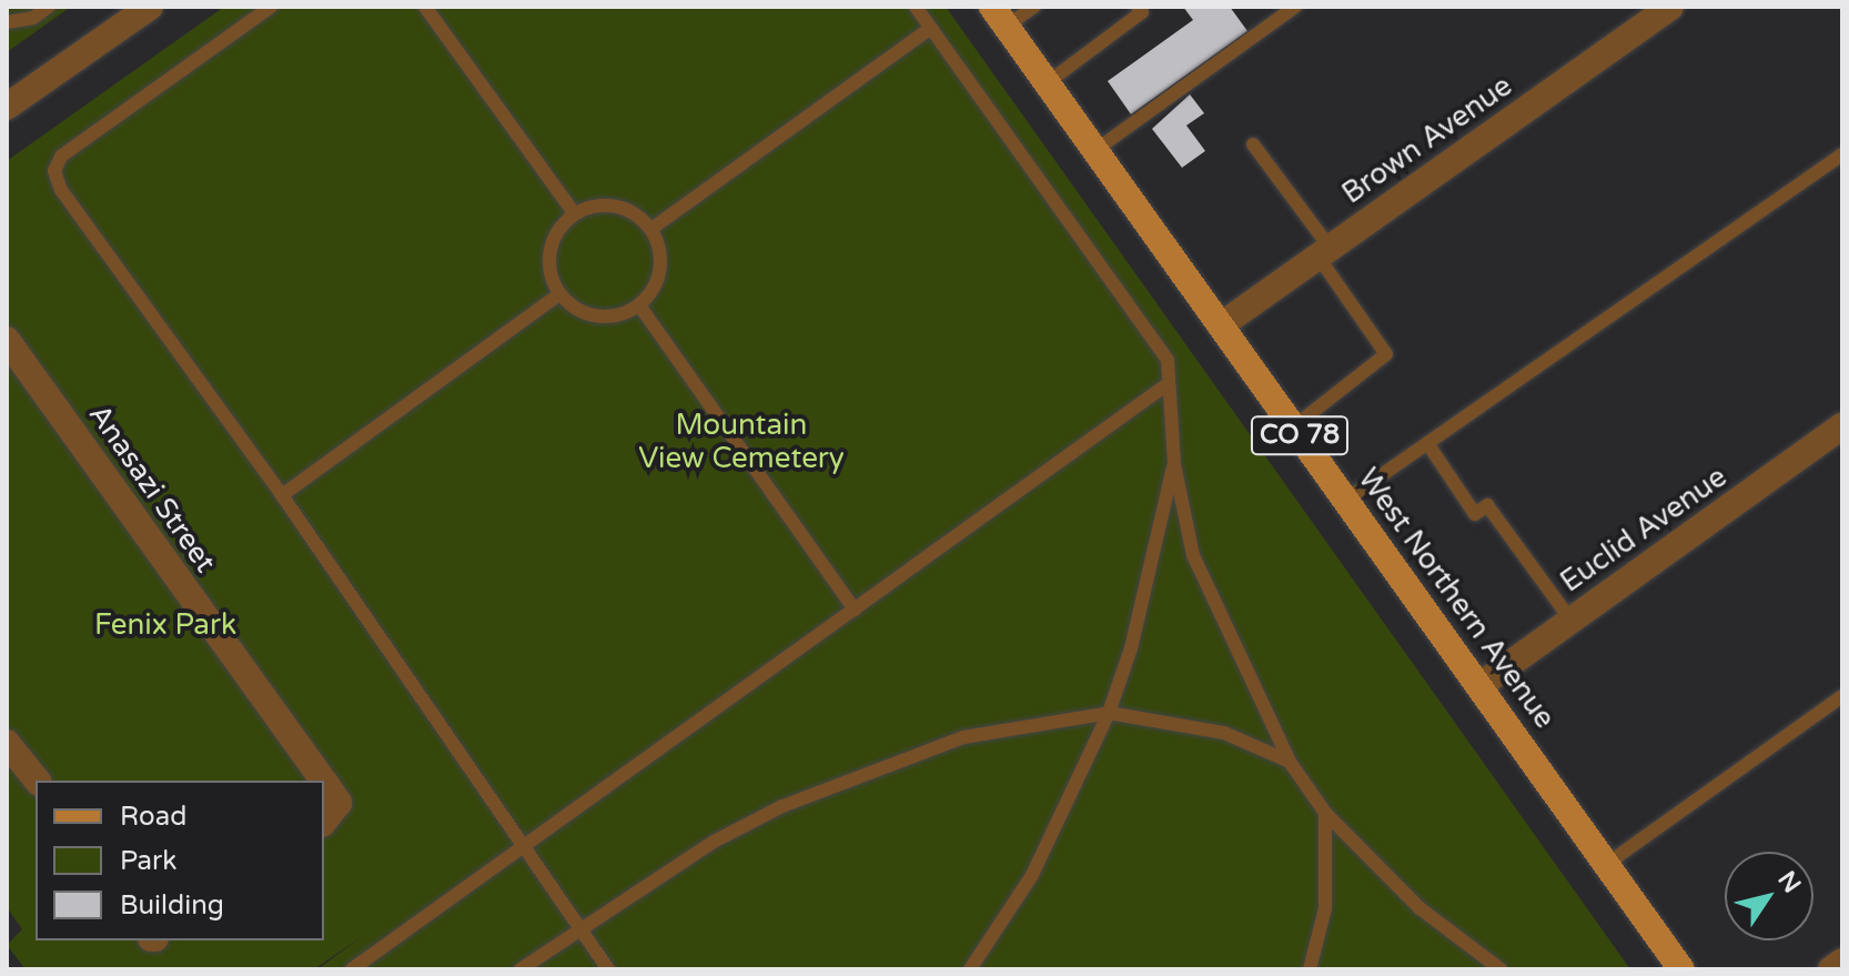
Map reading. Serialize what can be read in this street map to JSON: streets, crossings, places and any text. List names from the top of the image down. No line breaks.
{"streets":{"main road":["CO 78","West Northern Avenue"],"street":["Brown Avenue","Anasazi Street","Euclid Avenue"]},"crossings":[["Brown Avenue","West Northern Avenue"],["Euclid Avenue","West Northern Avenue"]],"parks":["Mountain View Cemetery","Fenix Park"],"legend":["Road","Park","Building"],"north":"top right"}
